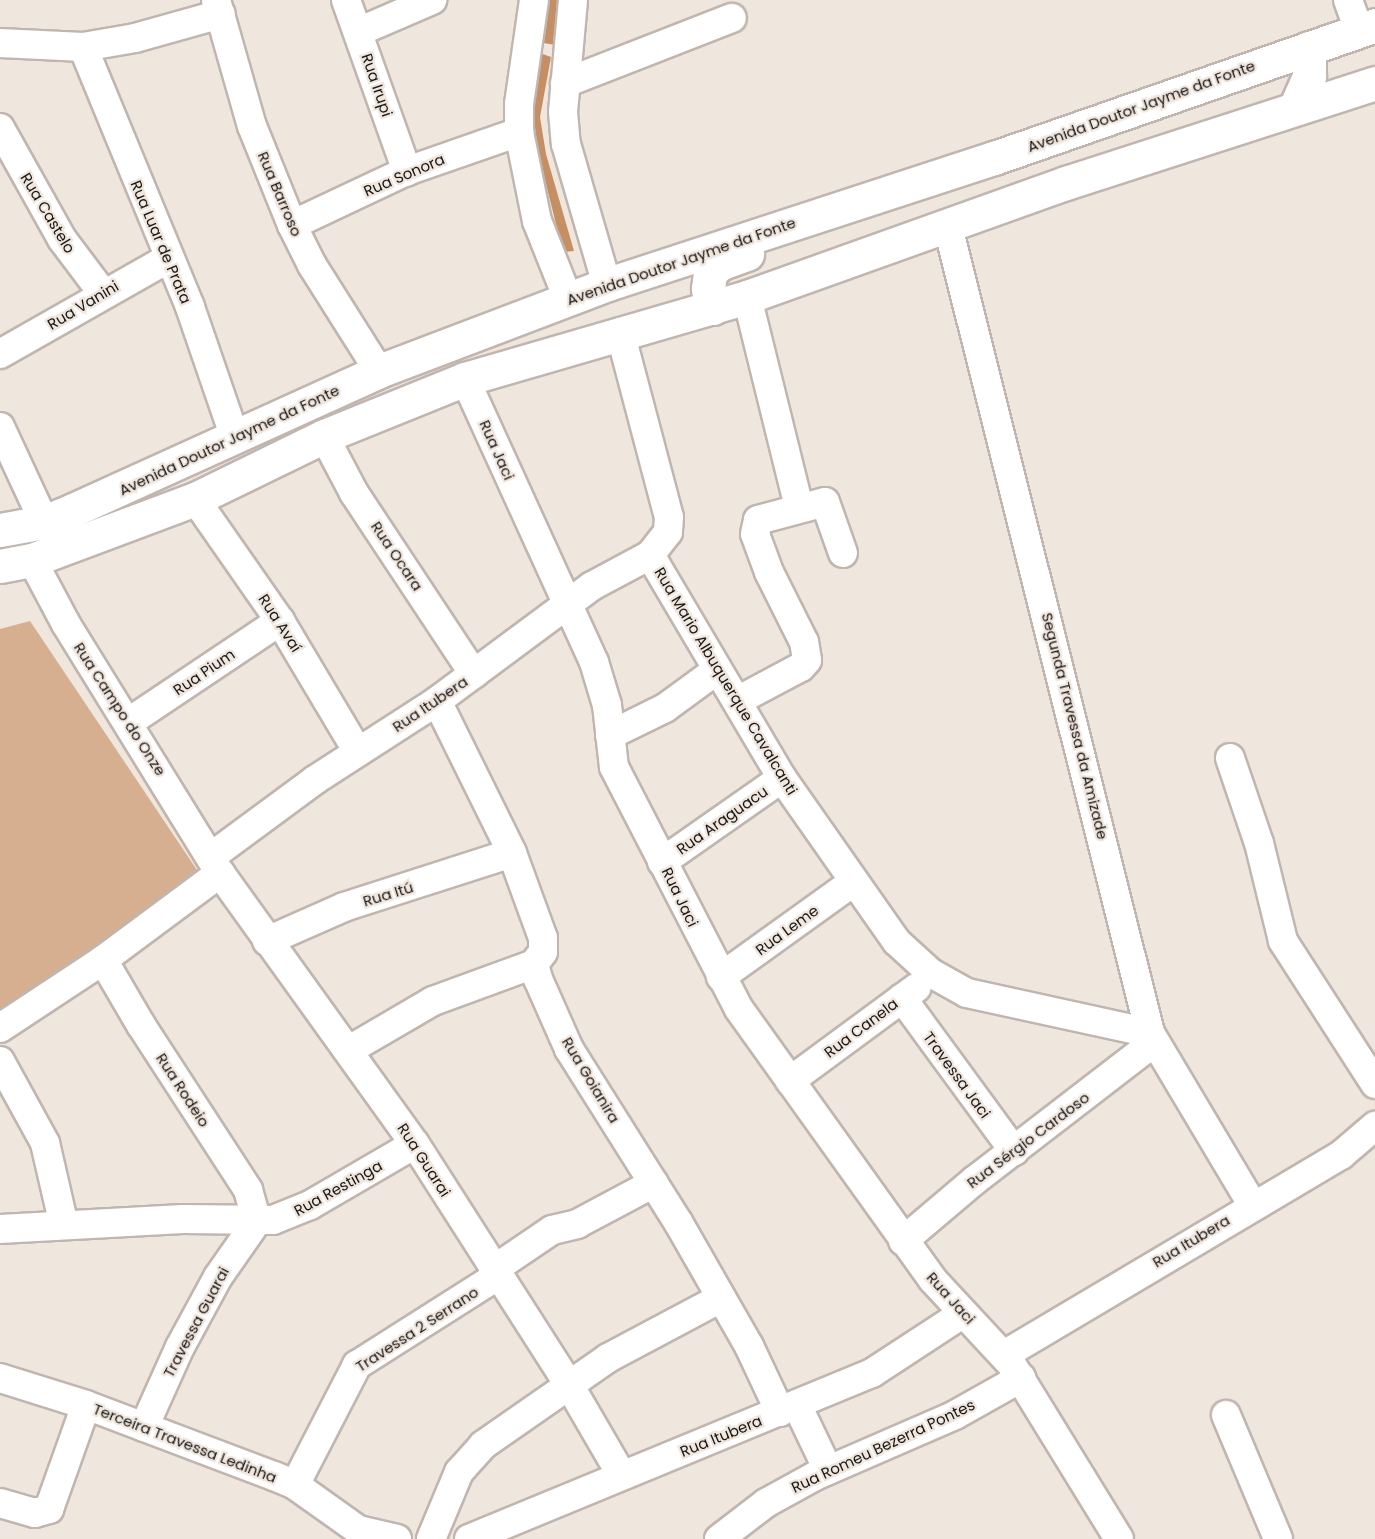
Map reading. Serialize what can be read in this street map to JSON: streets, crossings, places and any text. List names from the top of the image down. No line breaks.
{"streets":{"main road":["Avenida Doutor Jayme da Fonte"],"street":["Rua Irupi","Rua Sonora","Rua Barroso","Rua Castelo","Rua Luar de Prata","Rua Vanini","Rua Jaci","Rua Ocara","Rua Avaí","Rua Pium","Rua Mario Albuquerque Cavalcanti","Rua Itubera","Rua Campo do Onze","Segunda Travessa da Amizade","Rua Araguacu","Rua Itú","Rua Leme","Rua Canela","Travessa Jaci","Rua Goianira","Rua Rodeio","Rua Sérgio Cardoso","Rua Guarai","Rua Restinga","Travessa Guarai","Travessa 2 Serrano","Terceira Travessa Ledinha","Rua Romeu Bezerra Pontes"]},"crossings":[["Rua Irupi","Rua Sonora"],["Avenida Doutor Jayme da Fonte","Rua Barroso"],["Avenida Doutor Jayme da Fonte","Rua Luar de Prata"],["Rua Sonora","Rua Barroso"],["Rua Castelo","Rua Vanini"],["Rua Luar de Prata","Rua Vanini"],["Rua Jaci","Rua Itubera"],["Rua Jaci","Rua Araguacu"],["Rua Jaci","Rua Leme"],["Rua Jaci","Rua Canela"],["Rua Jaci","Rua Sérgio Cardoso"],["Rua Jaci","Rua Romeu Bezerra Pontes"],["Rua Ocara","Rua Itubera"],["Rua Avaí","Rua Pium"],["Rua Avaí","Rua Itubera"],["Rua Pium","Rua Campo do Onze"],["Rua Mario Albuquerque Cavalcanti","Rua Itubera"],["Rua Mario Albuquerque Cavalcanti","Rua Araguacu"],["Rua Mario Albuquerque Cavalcanti","Rua Leme"],["Rua Mario Albuquerque Cavalcanti","Rua Canela"],["Rua Itubera","Rua Campo do Onze"],["Rua Itubera","Segunda Travessa da Amizade"],["Rua Itubera","Rua Goianira"],["Rua Itubera","Rua Rodeio"],["Rua Itubera","Rua Guarai"],["Rua Campo do Onze","Rua Guarai"],["Segunda Travessa da Amizade","Rua Sérgio Cardoso"],["Rua Itú","Rua Guarai"],["Rua Canela","Travessa Jaci"],["Travessa Jaci","Rua Sérgio Cardoso"],["Rua Goianira","Travessa 2 Serrano"],["Rua Goianira","Rua Romeu Bezerra Pontes"],["Rua Rodeio","Rua Restinga"],["Rua Rodeio","Travessa Guarai"],["Rua Guarai","Rua Restinga"],["Rua Guarai","Travessa 2 Serrano"],["Rua Restinga","Travessa Guarai"],["Travessa Guarai","Terceira Travessa Ledinha"],["Travessa 2 Serrano","Terceira Travessa Ledinha"]]}
